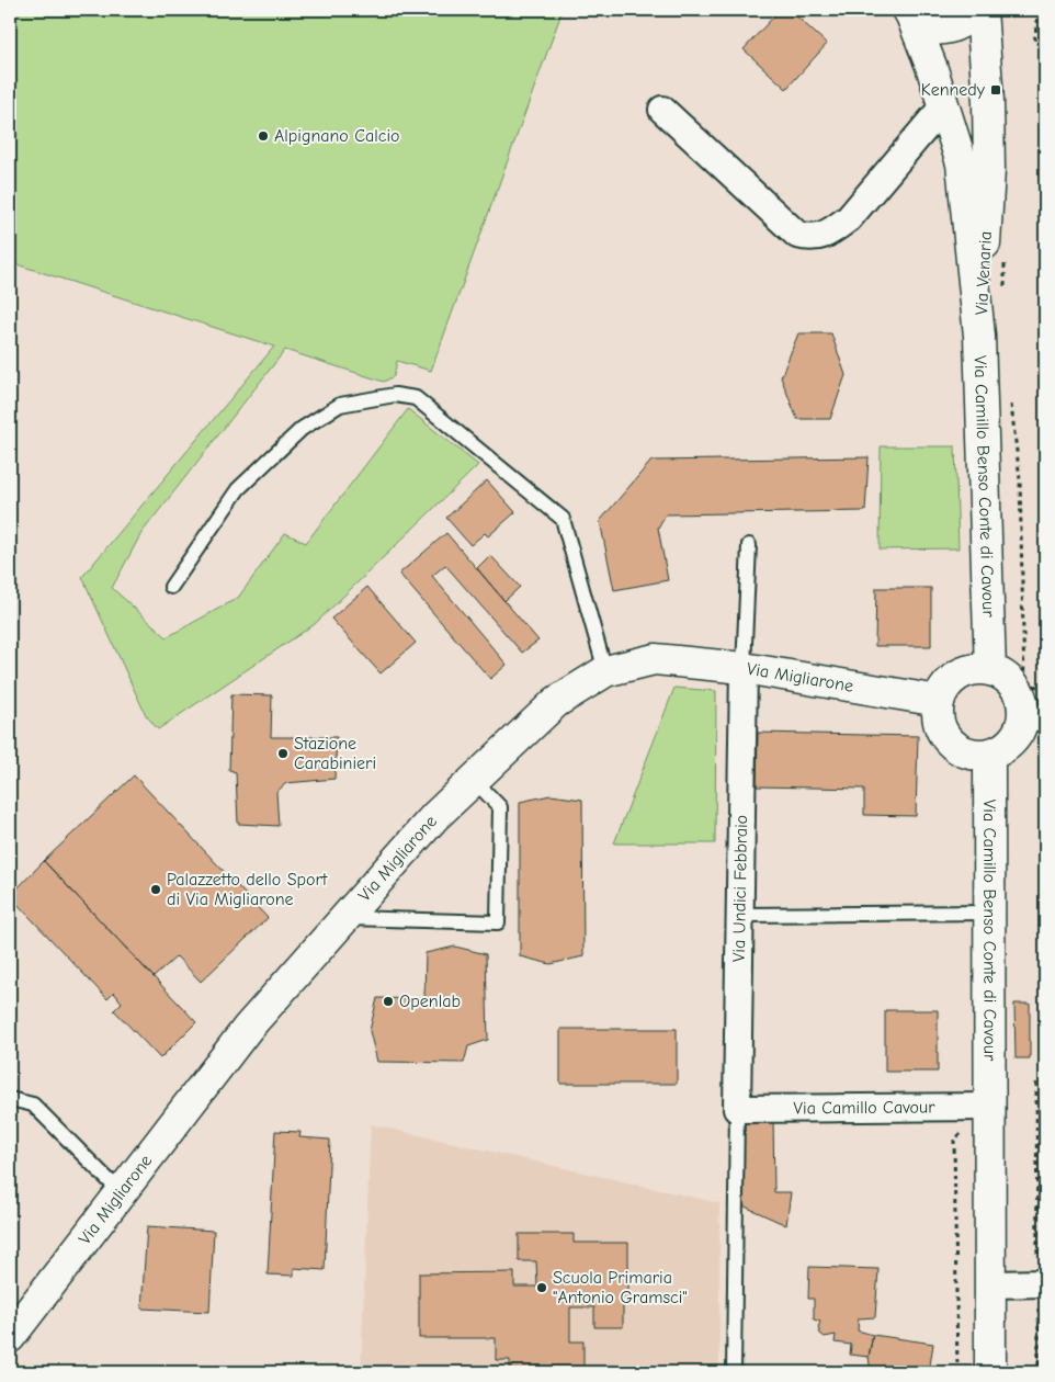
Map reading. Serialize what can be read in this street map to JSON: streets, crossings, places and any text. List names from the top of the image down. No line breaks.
{"streets":{"main road":["Via Venaria","Via Camillo Benso Conte di Cavour","Via Migliarone"],"street":["Via Undici Febbraio","Via Camillo Cavour"]},"crossings":[["Via Venaria","Via Camillo Benso Conte di Cavour"],["Via Camillo Benso Conte di Cavour","Via Migliarone"],["Via Camillo Benso Conte di Cavour","Via Camillo Cavour"],["Via Migliarone","Via Undici Febbraio"],["Via Undici Febbraio","Via Camillo Cavour"]],"places":{"transit":["Kennedy"],"other":["Alpignano Calcio","Stazione Carabinieri","Palazzetto dello Sport di Via Migliarone","Openlab","Scuola Primaria \"Antonio Gramsci\""]}}
